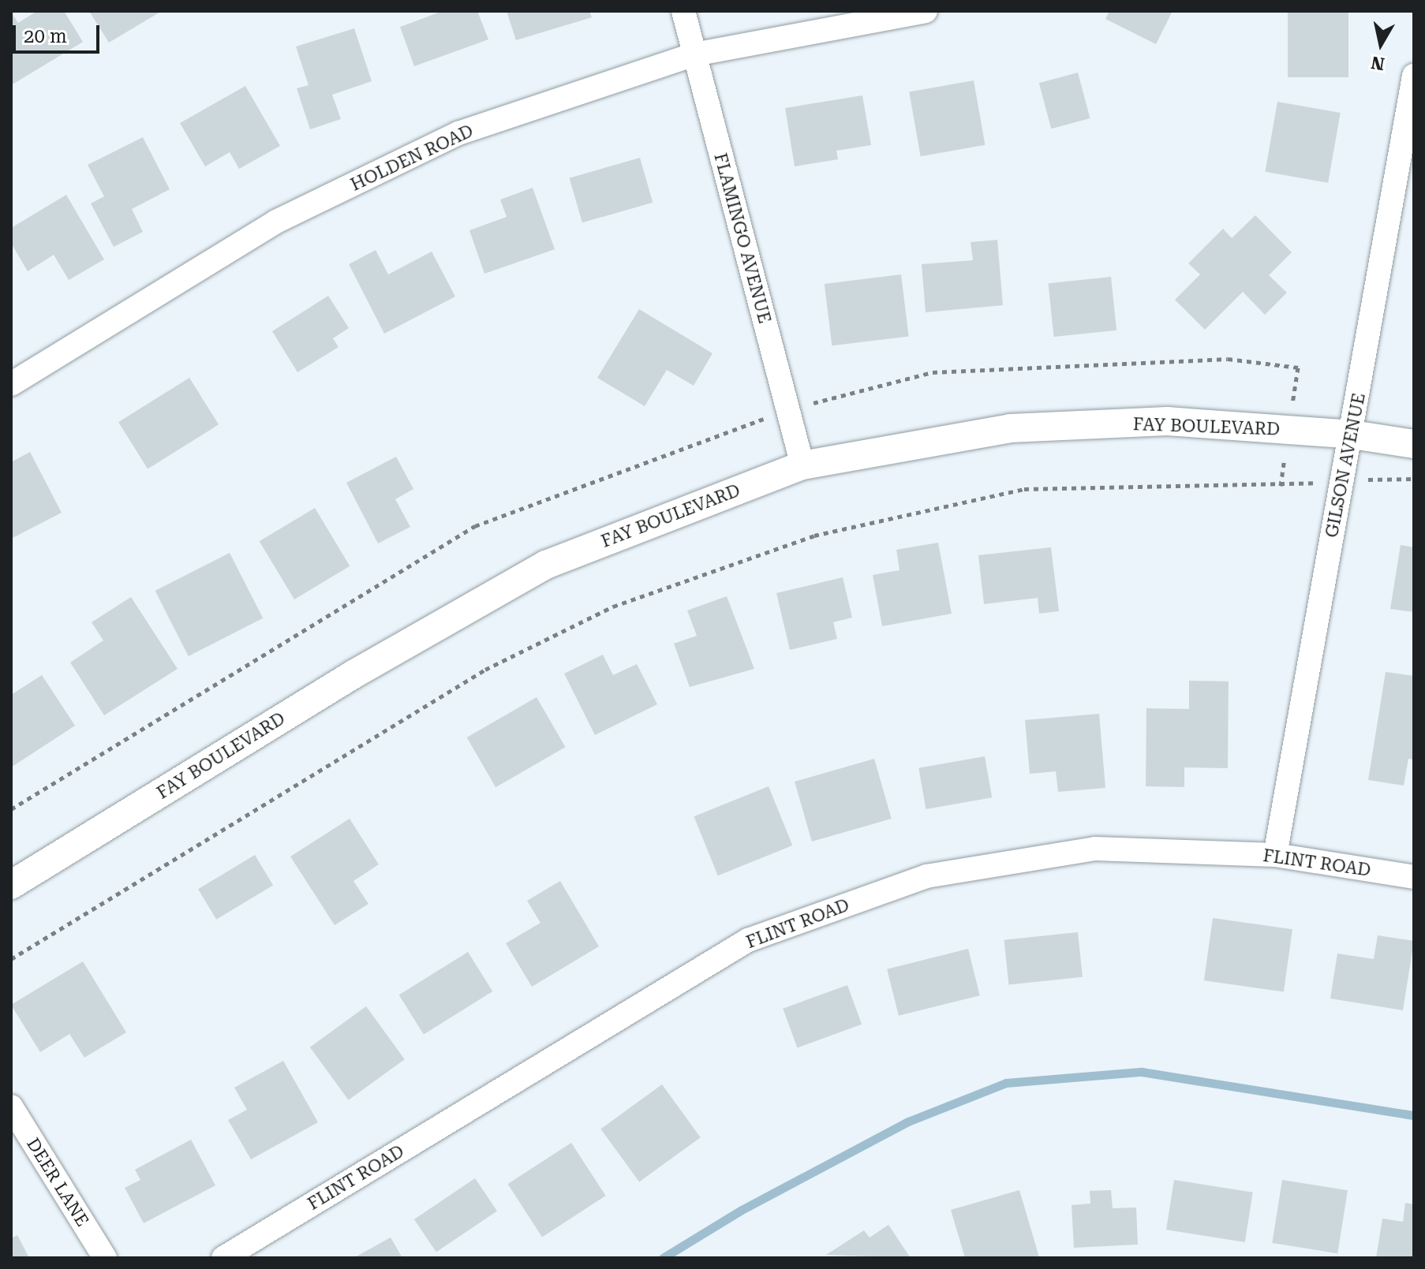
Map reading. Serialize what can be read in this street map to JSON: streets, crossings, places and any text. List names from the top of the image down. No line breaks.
{"streets":{"street":["HOLDEN ROAD","FLAMINGO AVENUE","FAY BOULEVARD","GILSON AVENUE","FLINT ROAD","DEER LANE"]},"crossings":[["HOLDEN ROAD","FLAMINGO AVENUE"],["FLAMINGO AVENUE","FAY BOULEVARD"],["FAY BOULEVARD","GILSON AVENUE"],["GILSON AVENUE","FLINT ROAD"]],"scale_bar":"20 m","north":"bottom"}
